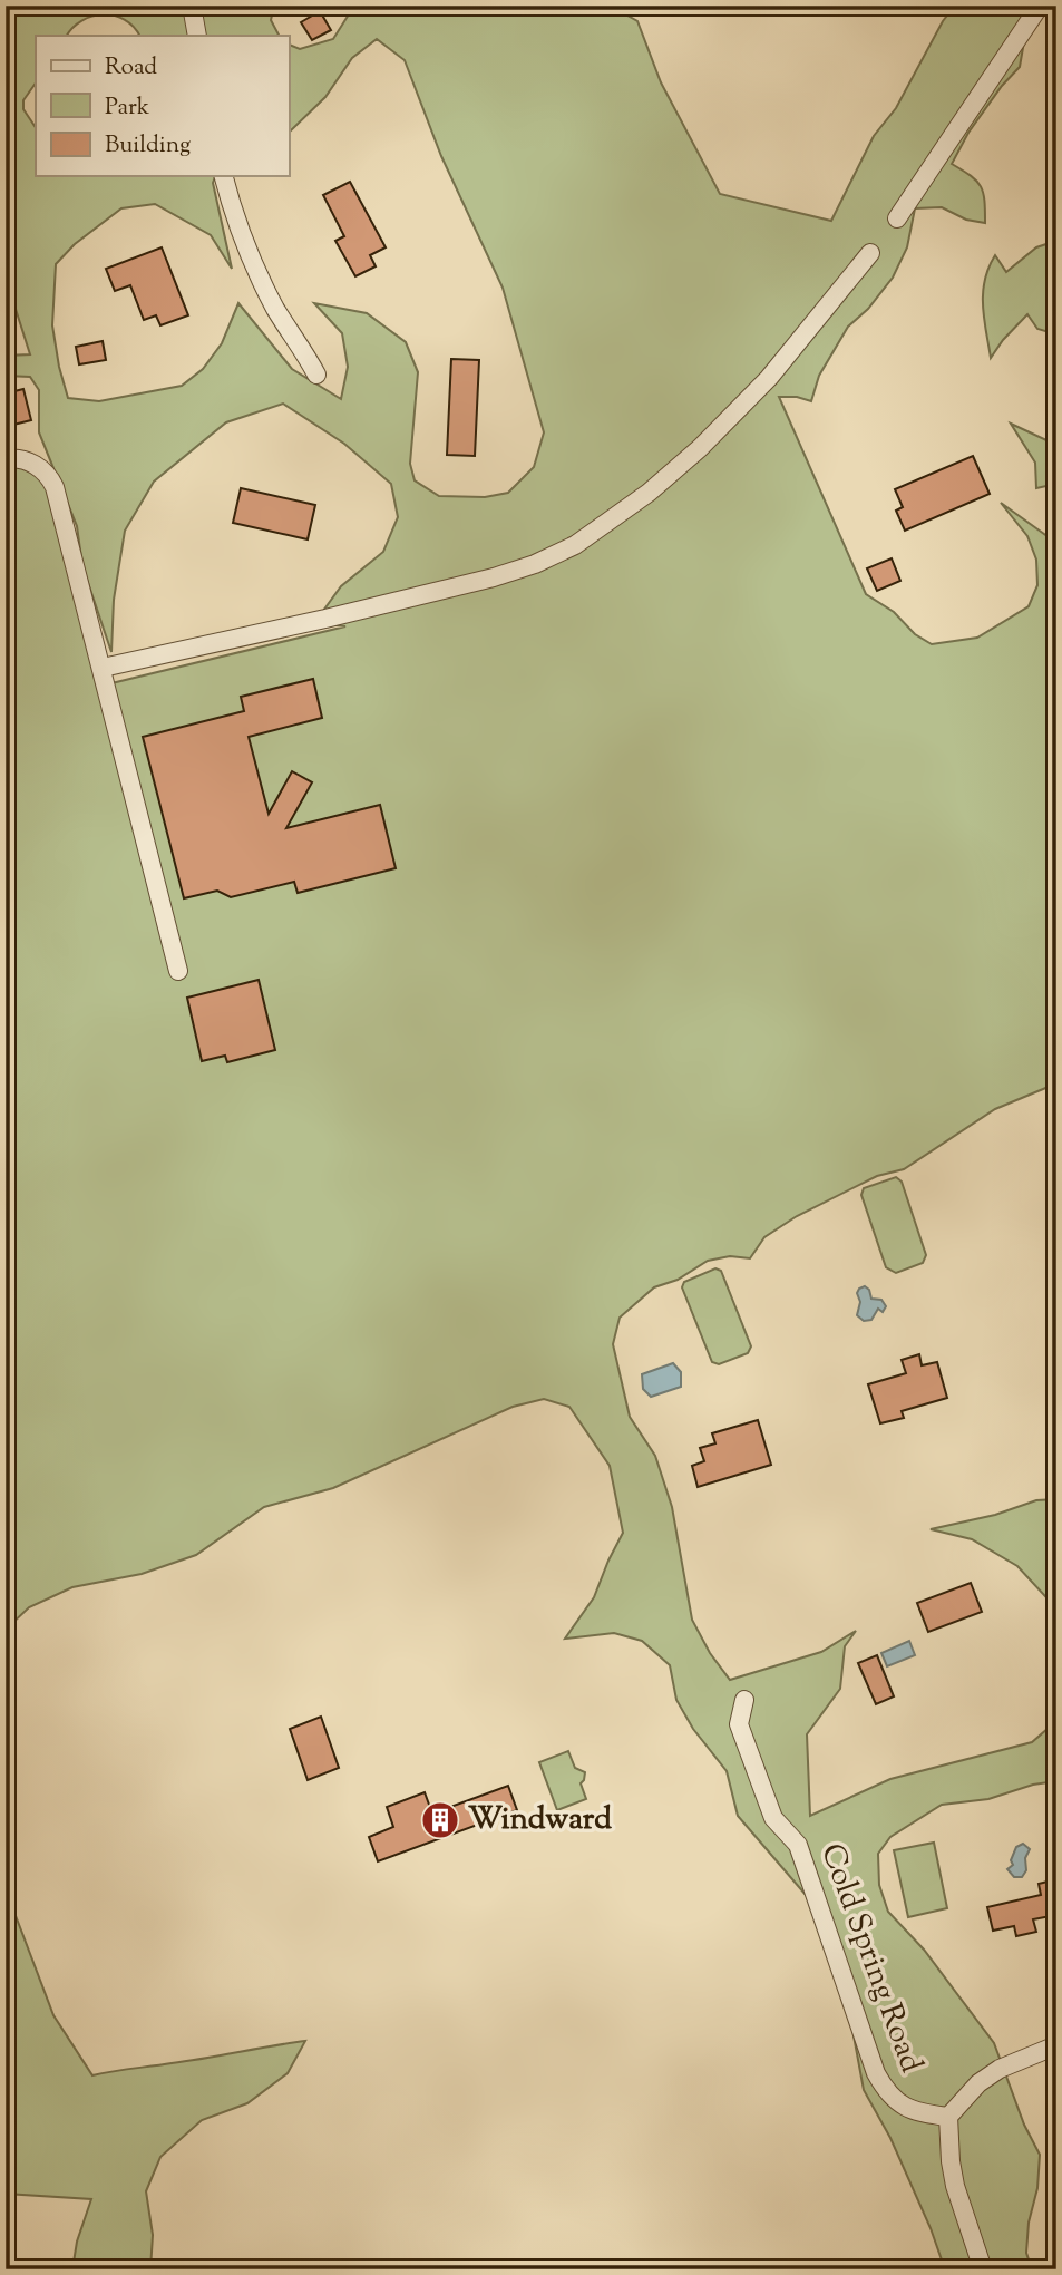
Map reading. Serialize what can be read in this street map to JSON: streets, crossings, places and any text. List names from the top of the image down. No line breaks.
{"streets":{"street":["Cold Spring Road"]},"places":{"building":["Windward"]},"legend":["Road","Park","Building"]}
